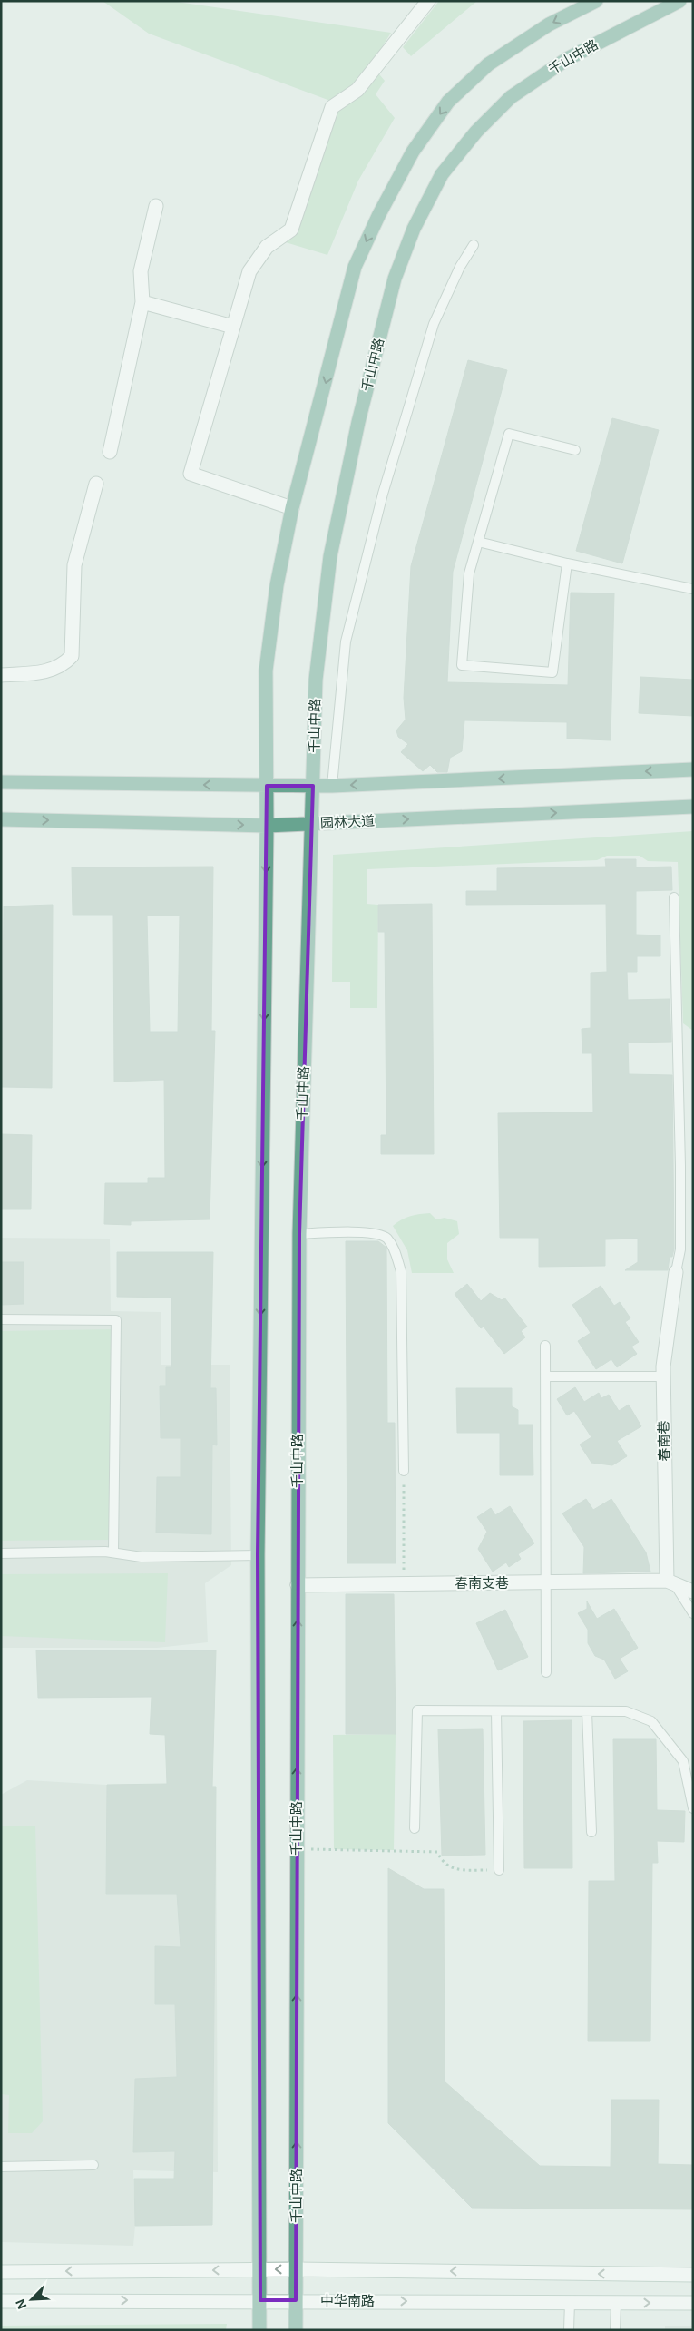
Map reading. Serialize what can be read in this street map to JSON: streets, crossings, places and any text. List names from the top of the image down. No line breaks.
{"streets":{"main road":["千山中路","园林大道"],"street":["春南巷","春南支巷","中华南路"]},"crossings":[["千山中路","园林大道"],["千山中路","春南支巷"],["千山中路","中华南路"],["春南巷","春南支巷"]],"north":"bottom left"}
